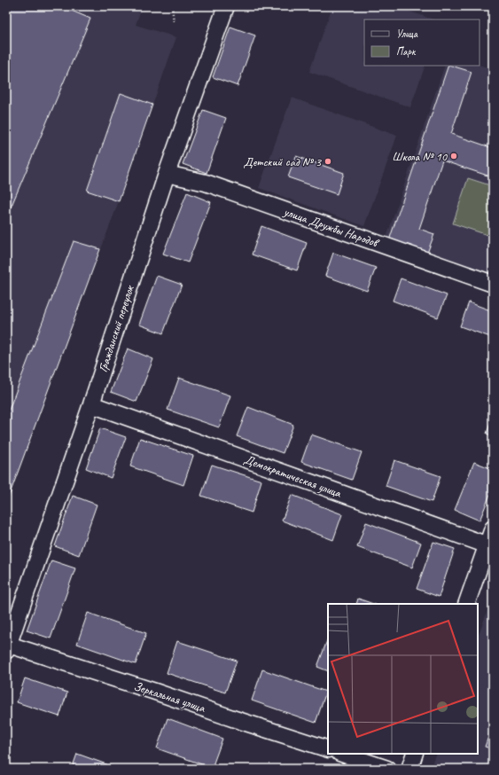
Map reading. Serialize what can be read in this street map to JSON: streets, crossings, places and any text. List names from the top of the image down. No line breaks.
{"streets":{"street":["улица Дружбы Народов","Гражданский переулок","Демократическая улица","Зеркальная улица"]},"crossings":[["улица Дружбы Народов","Гражданский переулок"],["Гражданский переулок","Демократическая улица"],["Гражданский переулок","Зеркальная улица"]],"places":["Школа № 10","Детский сад № 3"],"legend":["Улица","Парк"]}
